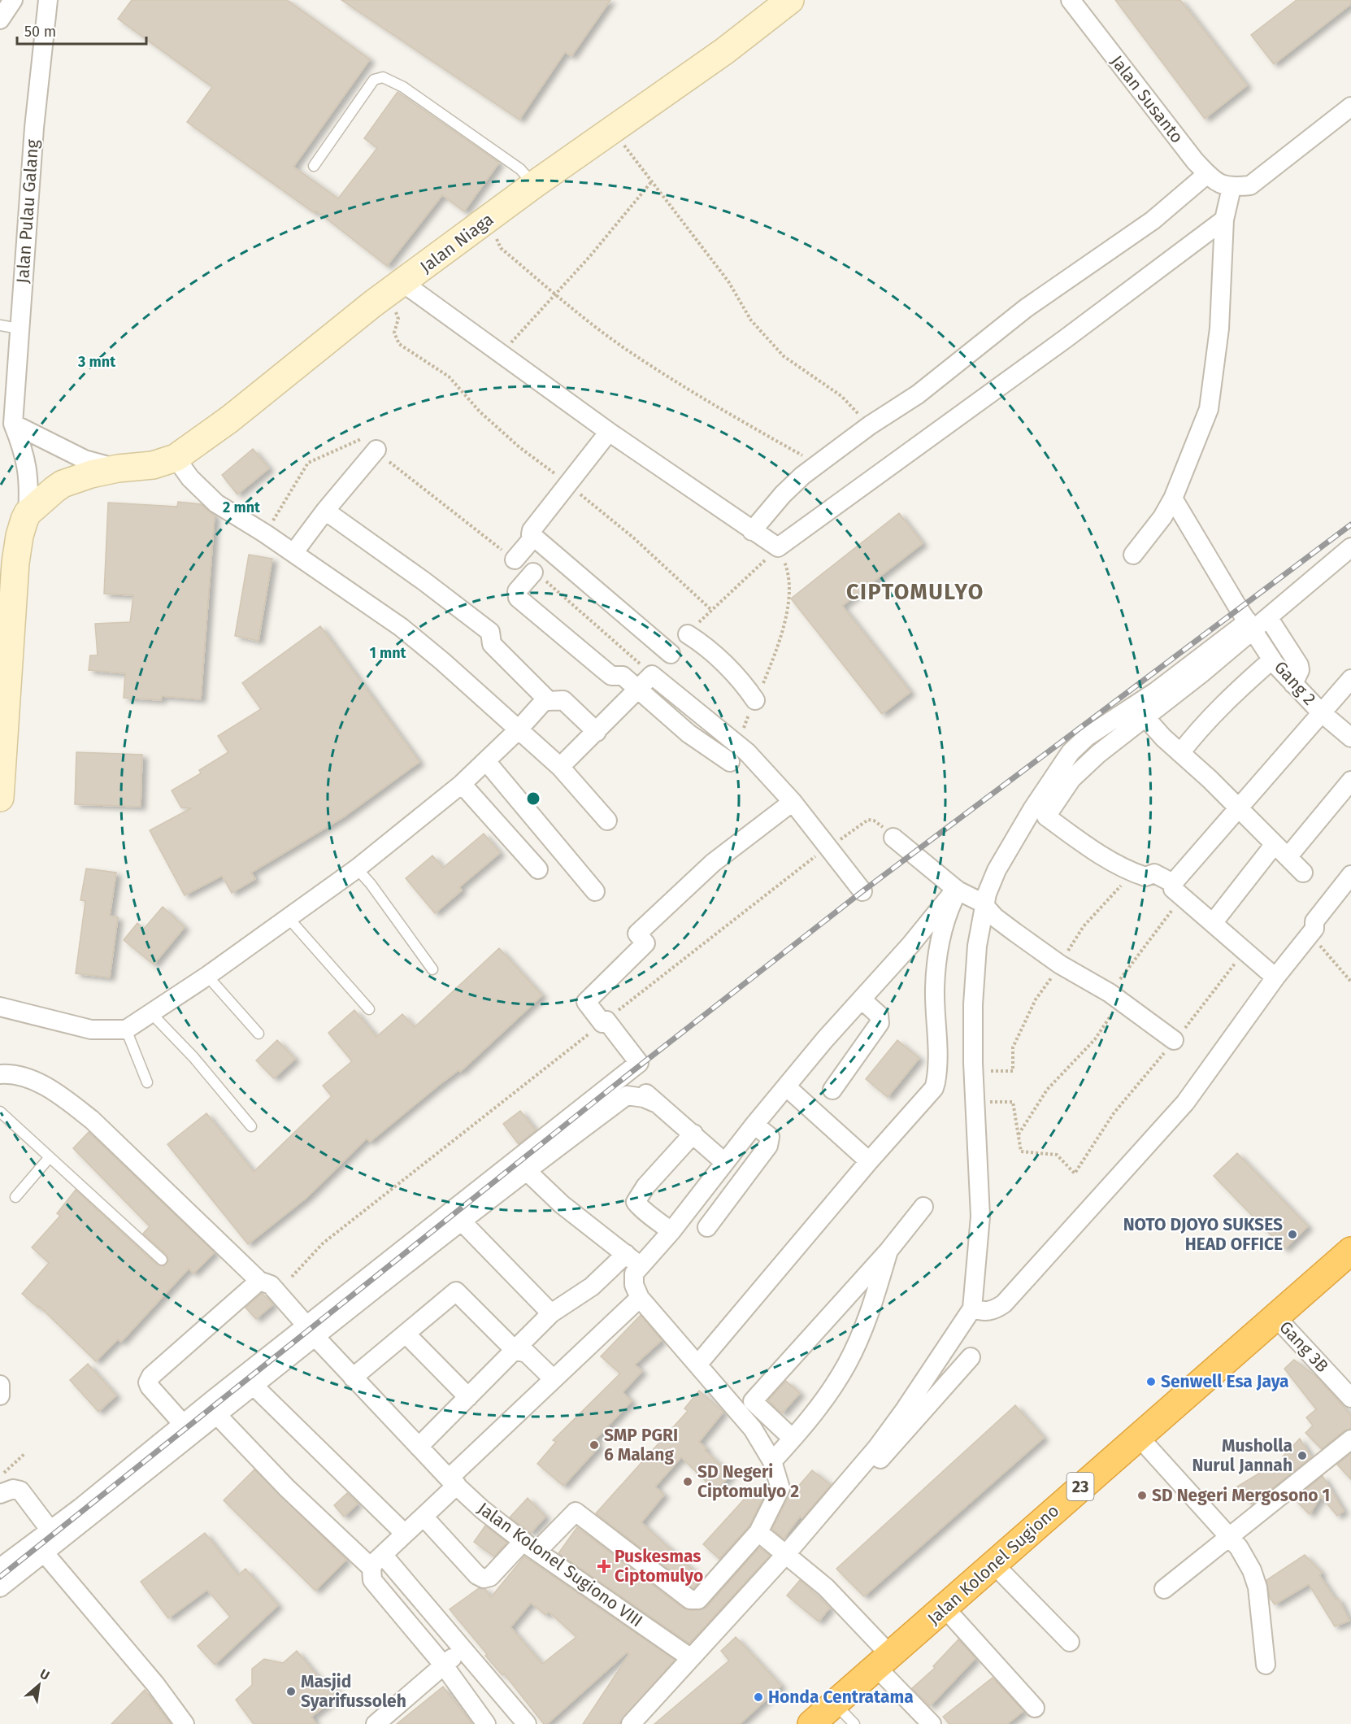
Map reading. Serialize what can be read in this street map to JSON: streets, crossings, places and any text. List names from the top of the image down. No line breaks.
{"streets":{"highway":["23","Jalan Kolonel Sugiono"],"street":["Jalan Susanto","Jalan Pulau Galang","Jalan Niaga","Gang 2","Gang 3B","Jalan Kolonel Sugiono VIII"]},"crossings":[["Jalan Pulau Galang","Jalan Niaga"],["Gang 3B","Jalan Kolonel Sugiono"]],"districts":["CIPTOMULYO"],"places":{"other":["NOTO DJOYO SUKSES HEAD OFFICE","Senwell Esa Jaya","SMP PGRI 6 Malang","Musholla Nurul Jannah","SD Negeri Ciptomulyo 2","SD Negeri Mergosono 1","Masjid Syarifussoleh","Honda Centratama"],"health":["Puskesmas Ciptomulyo"]},"scale_bar":"50 m","north":"top right","rings":["3 mnt","2 mnt","1 mnt"]}
